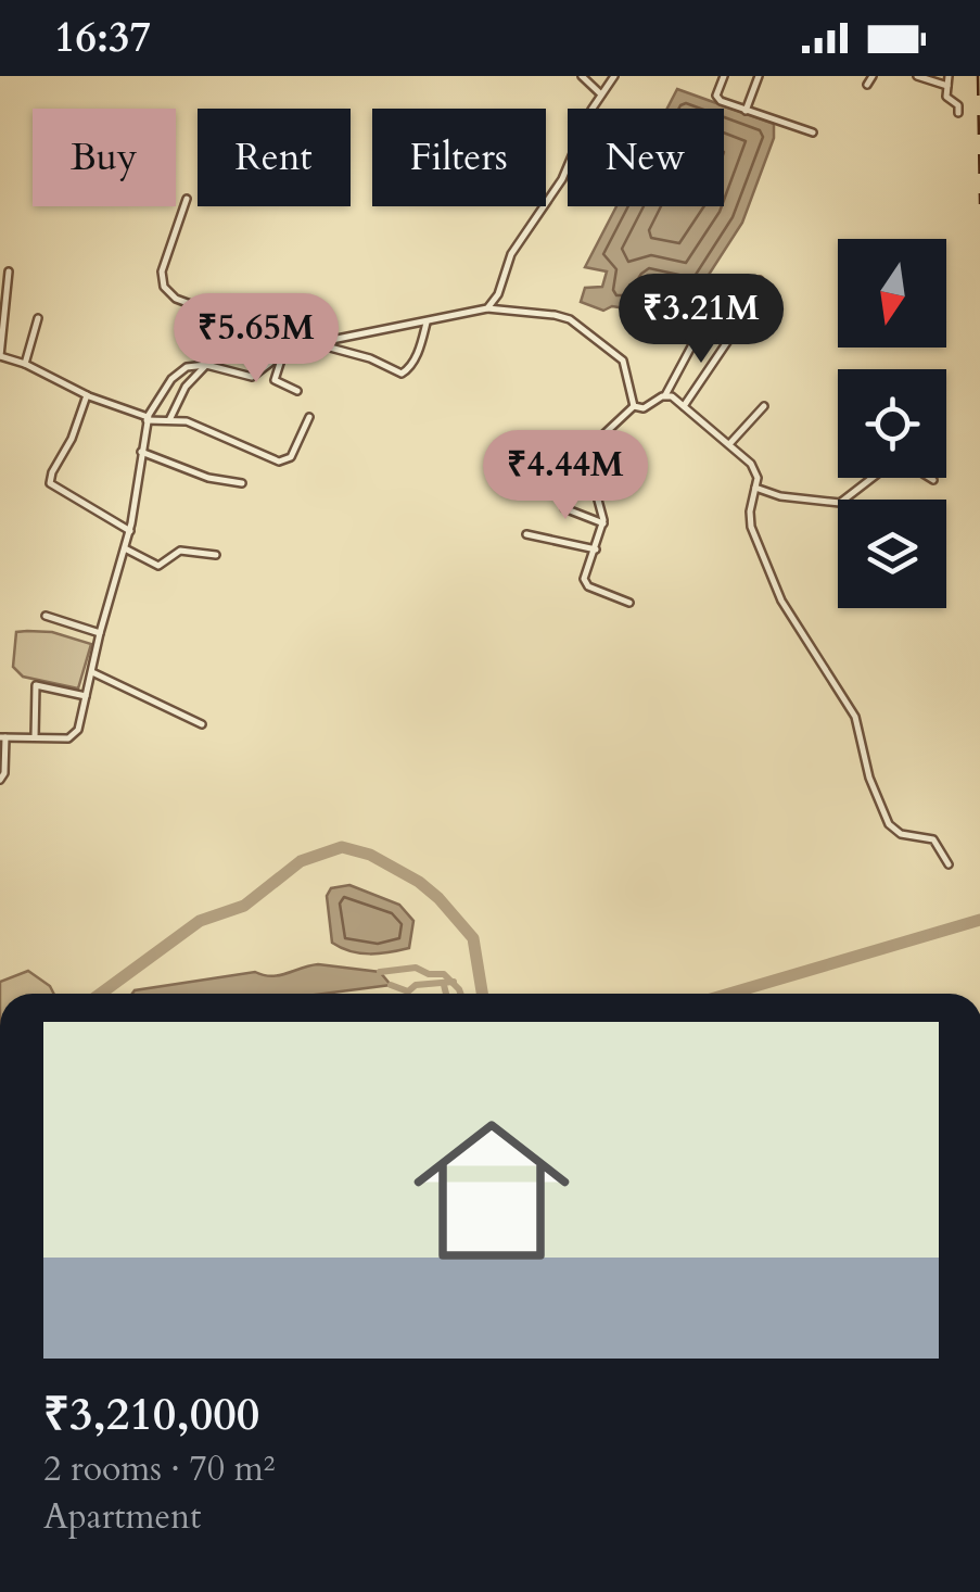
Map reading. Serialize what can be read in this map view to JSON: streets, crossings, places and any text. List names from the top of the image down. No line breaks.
{"north":"bottom","page":{"status":"16:37","chip":["Buy","Rent","Filters","New"],"price":["₹3.21M","₹5.65M","₹4.44M"],"list":[{"name":"₹3,210,000","note":"2 rooms · 70 m² · Apartment"}]}}
